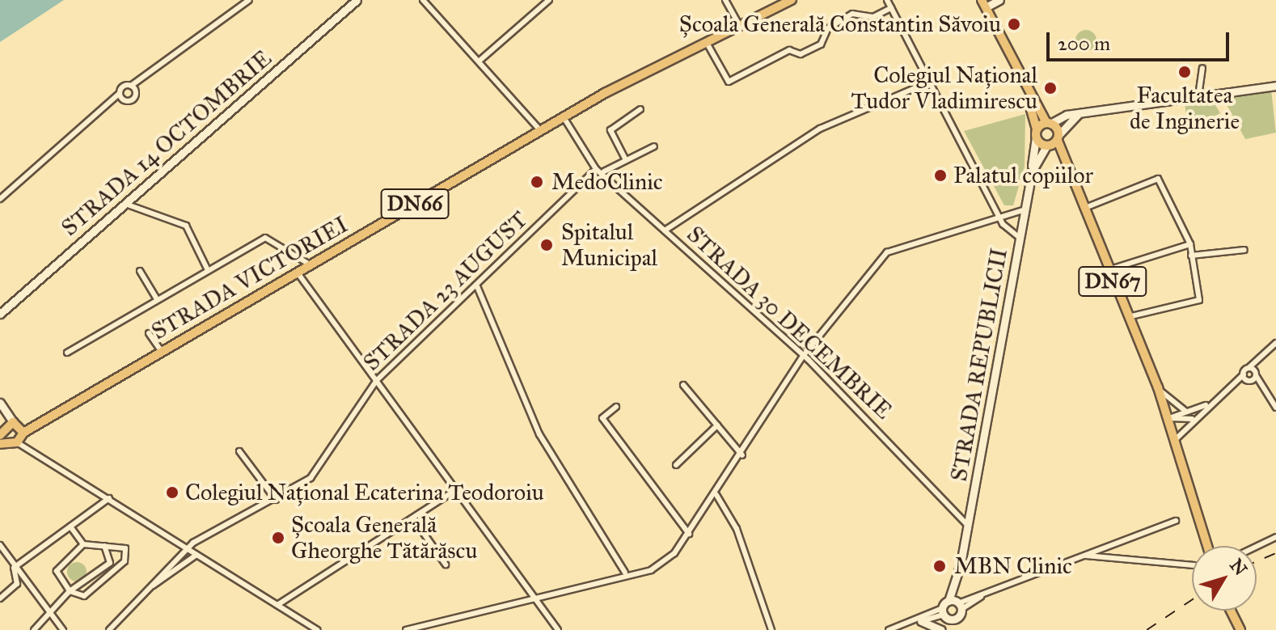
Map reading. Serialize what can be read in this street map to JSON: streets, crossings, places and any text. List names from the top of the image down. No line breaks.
{"streets":{"main road":["DN66","STRADA VICTORIEI","DN67"],"street":["STRADA 14 OCTOMBRIE","STRADA 23 AUGUST","STRADA 30 DECEMBRIE","STRADA REPUBLICII"]},"crossings":[["DN67","STRADA REPUBLICII"],["STRADA 23 AUGUST","STRADA 30 DECEMBRIE"],["STRADA 30 DECEMBRIE","STRADA REPUBLICII"]],"places":["Școala Generală Constantin Săvoiu","Facultatea de Inginerie","Colegiul Național Tudor Vladimirescu","Palatul copiilor","MedoClinic","Spitalul Municipal","Colegiul Național Ecaterina Teodoroiu","Școala Generală Gheorghe Tătărăscu","MBN Clinic"],"scale_bar":"200 m","north":"top right"}
